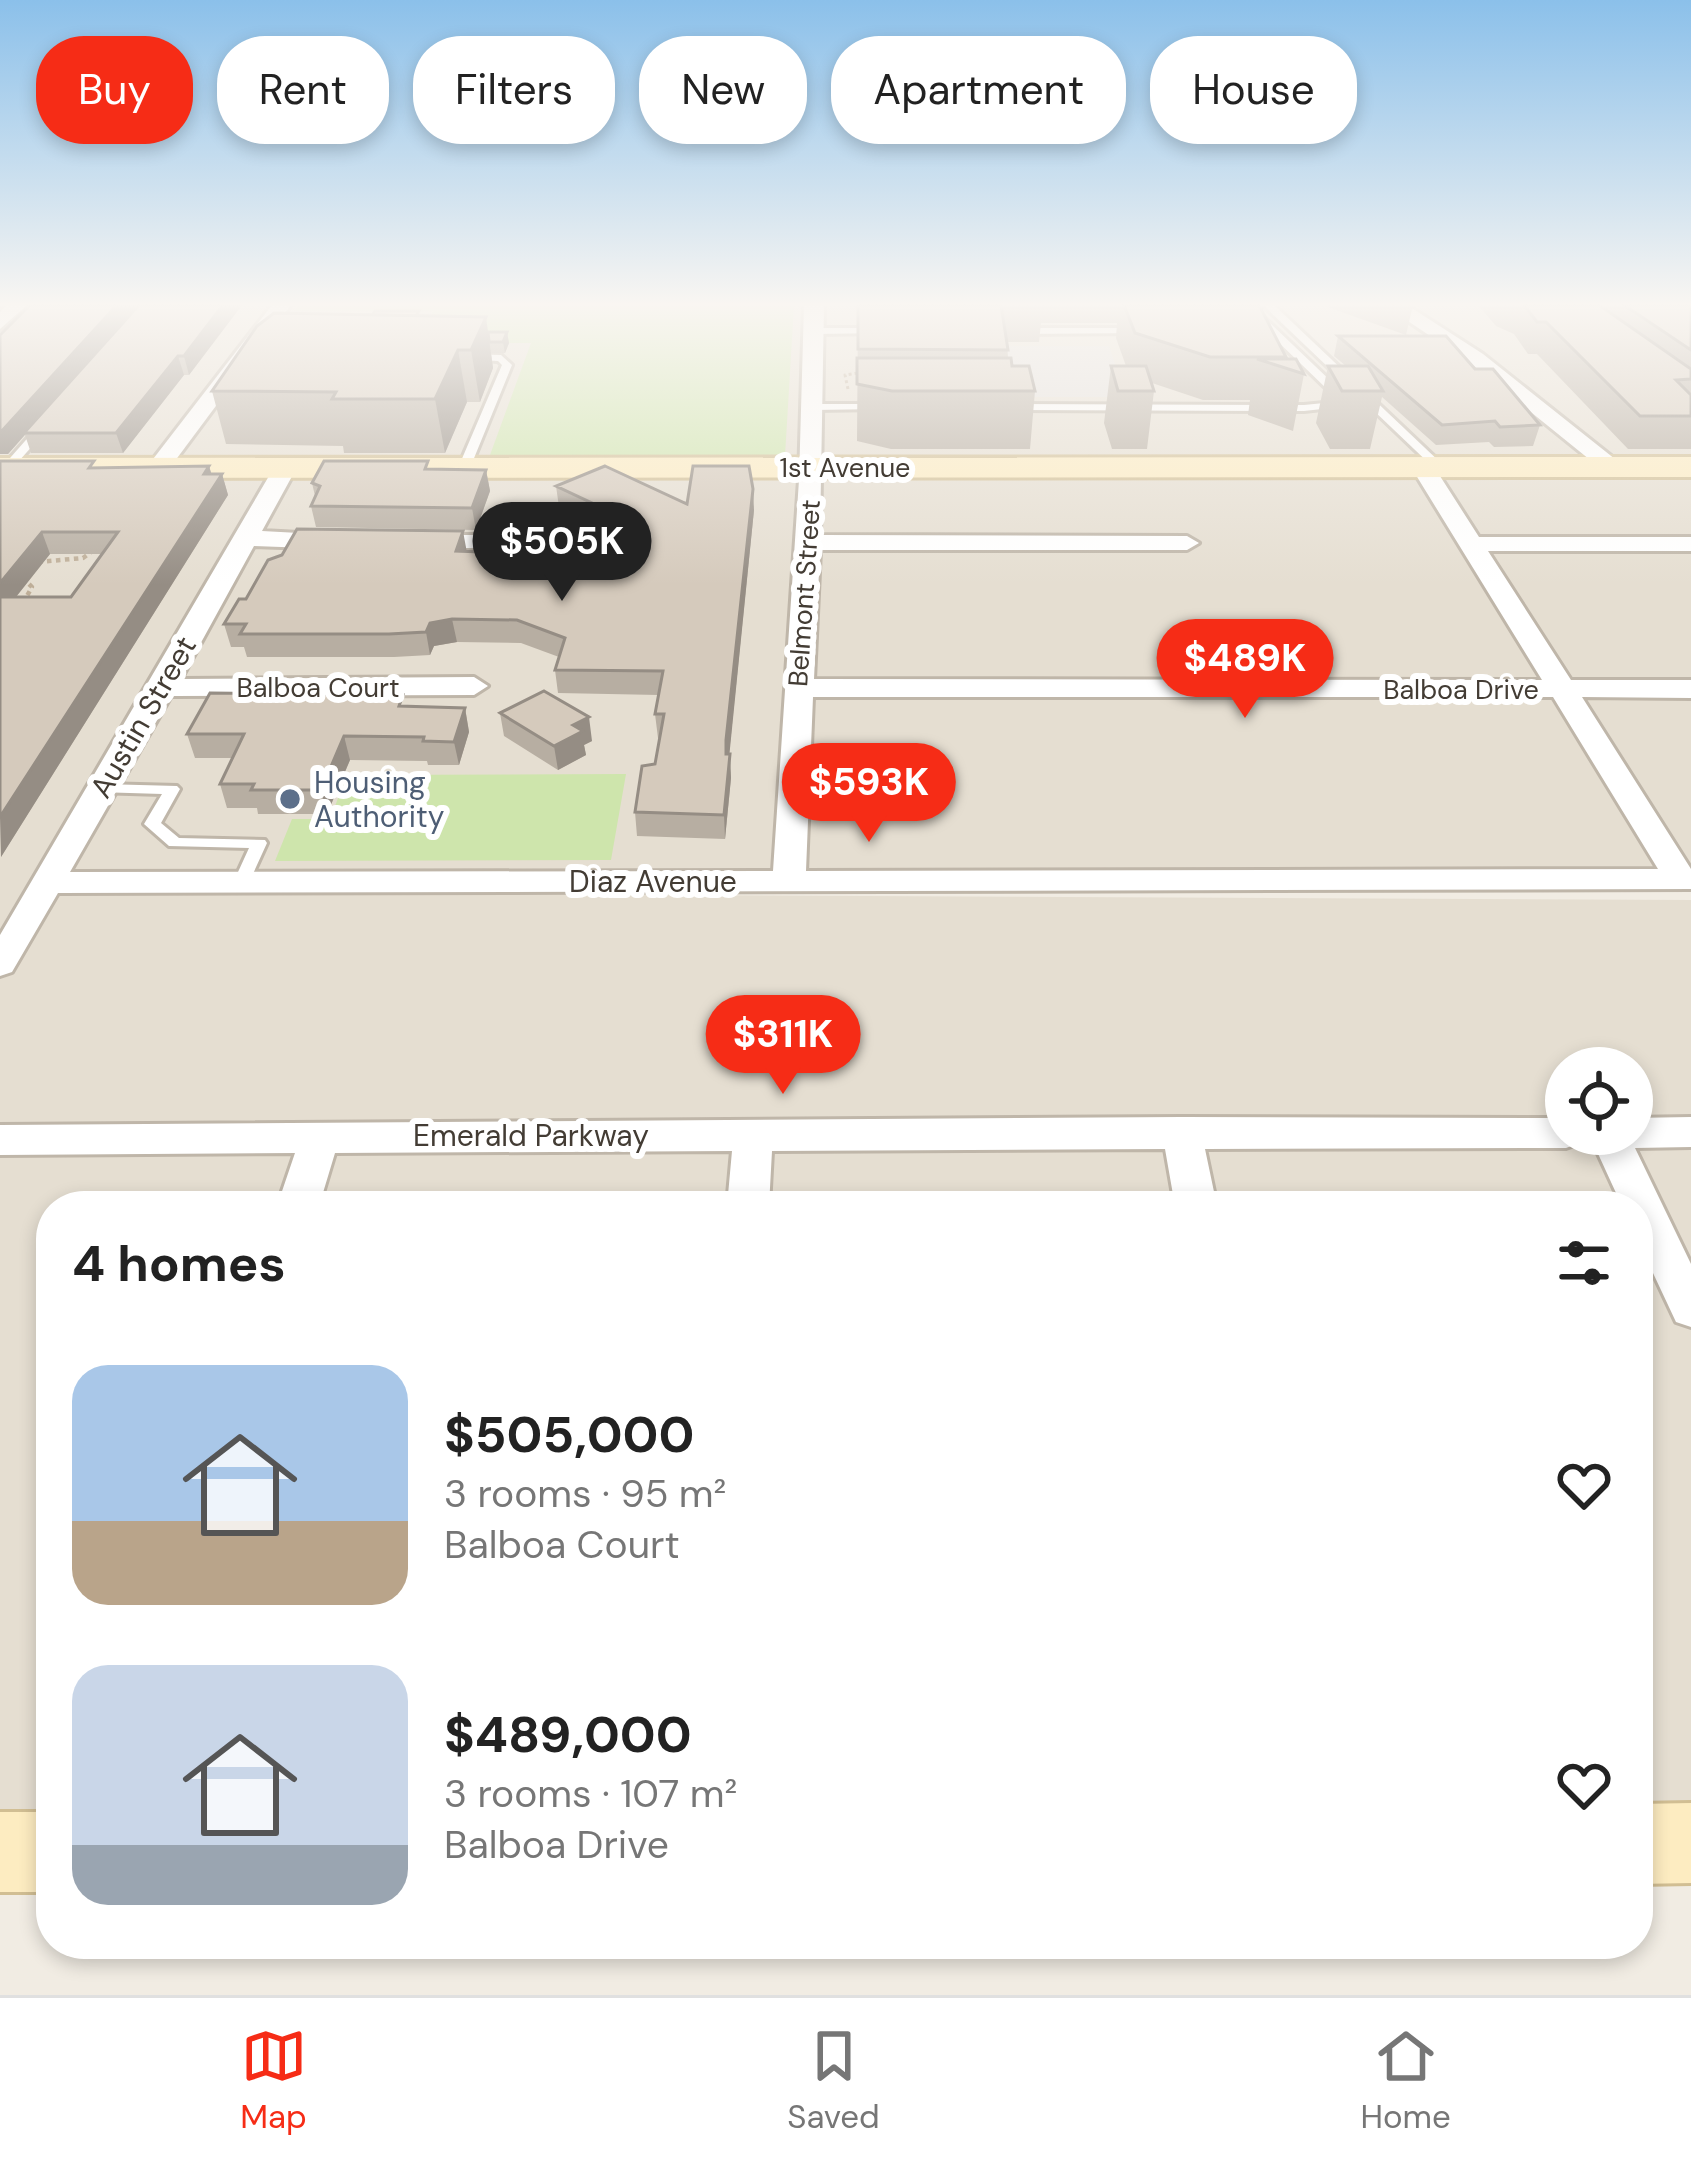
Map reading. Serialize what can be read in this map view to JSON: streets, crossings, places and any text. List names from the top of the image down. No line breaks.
{"streets":{"street":["1st Avenue","Belmont Street","Balboa Court","Balboa Drive","Austin Street","Diaz Avenue","Emerald Parkway"]},"crossings":[["1st Avenue","Belmont Street"],["1st Avenue","Austin Street"],["Belmont Street","Balboa Drive"],["Belmont Street","Diaz Avenue"],["Balboa Court","Austin Street"],["Austin Street","Diaz Avenue"]],"places":["Housing Authority"],"page":{"chip":["Buy","Rent","Filters","New","Apartment","House"],"price":["$505K","$489K","$593K","$311K"],"heading":"4 homes","list":[{"name":"$505,000","note":"3 rooms · 95 m² · Balboa Court"},{"name":"$489,000","note":"3 rooms · 107 m² · Balboa Drive"}],"tabs":["Map","Saved","Home"]}}
